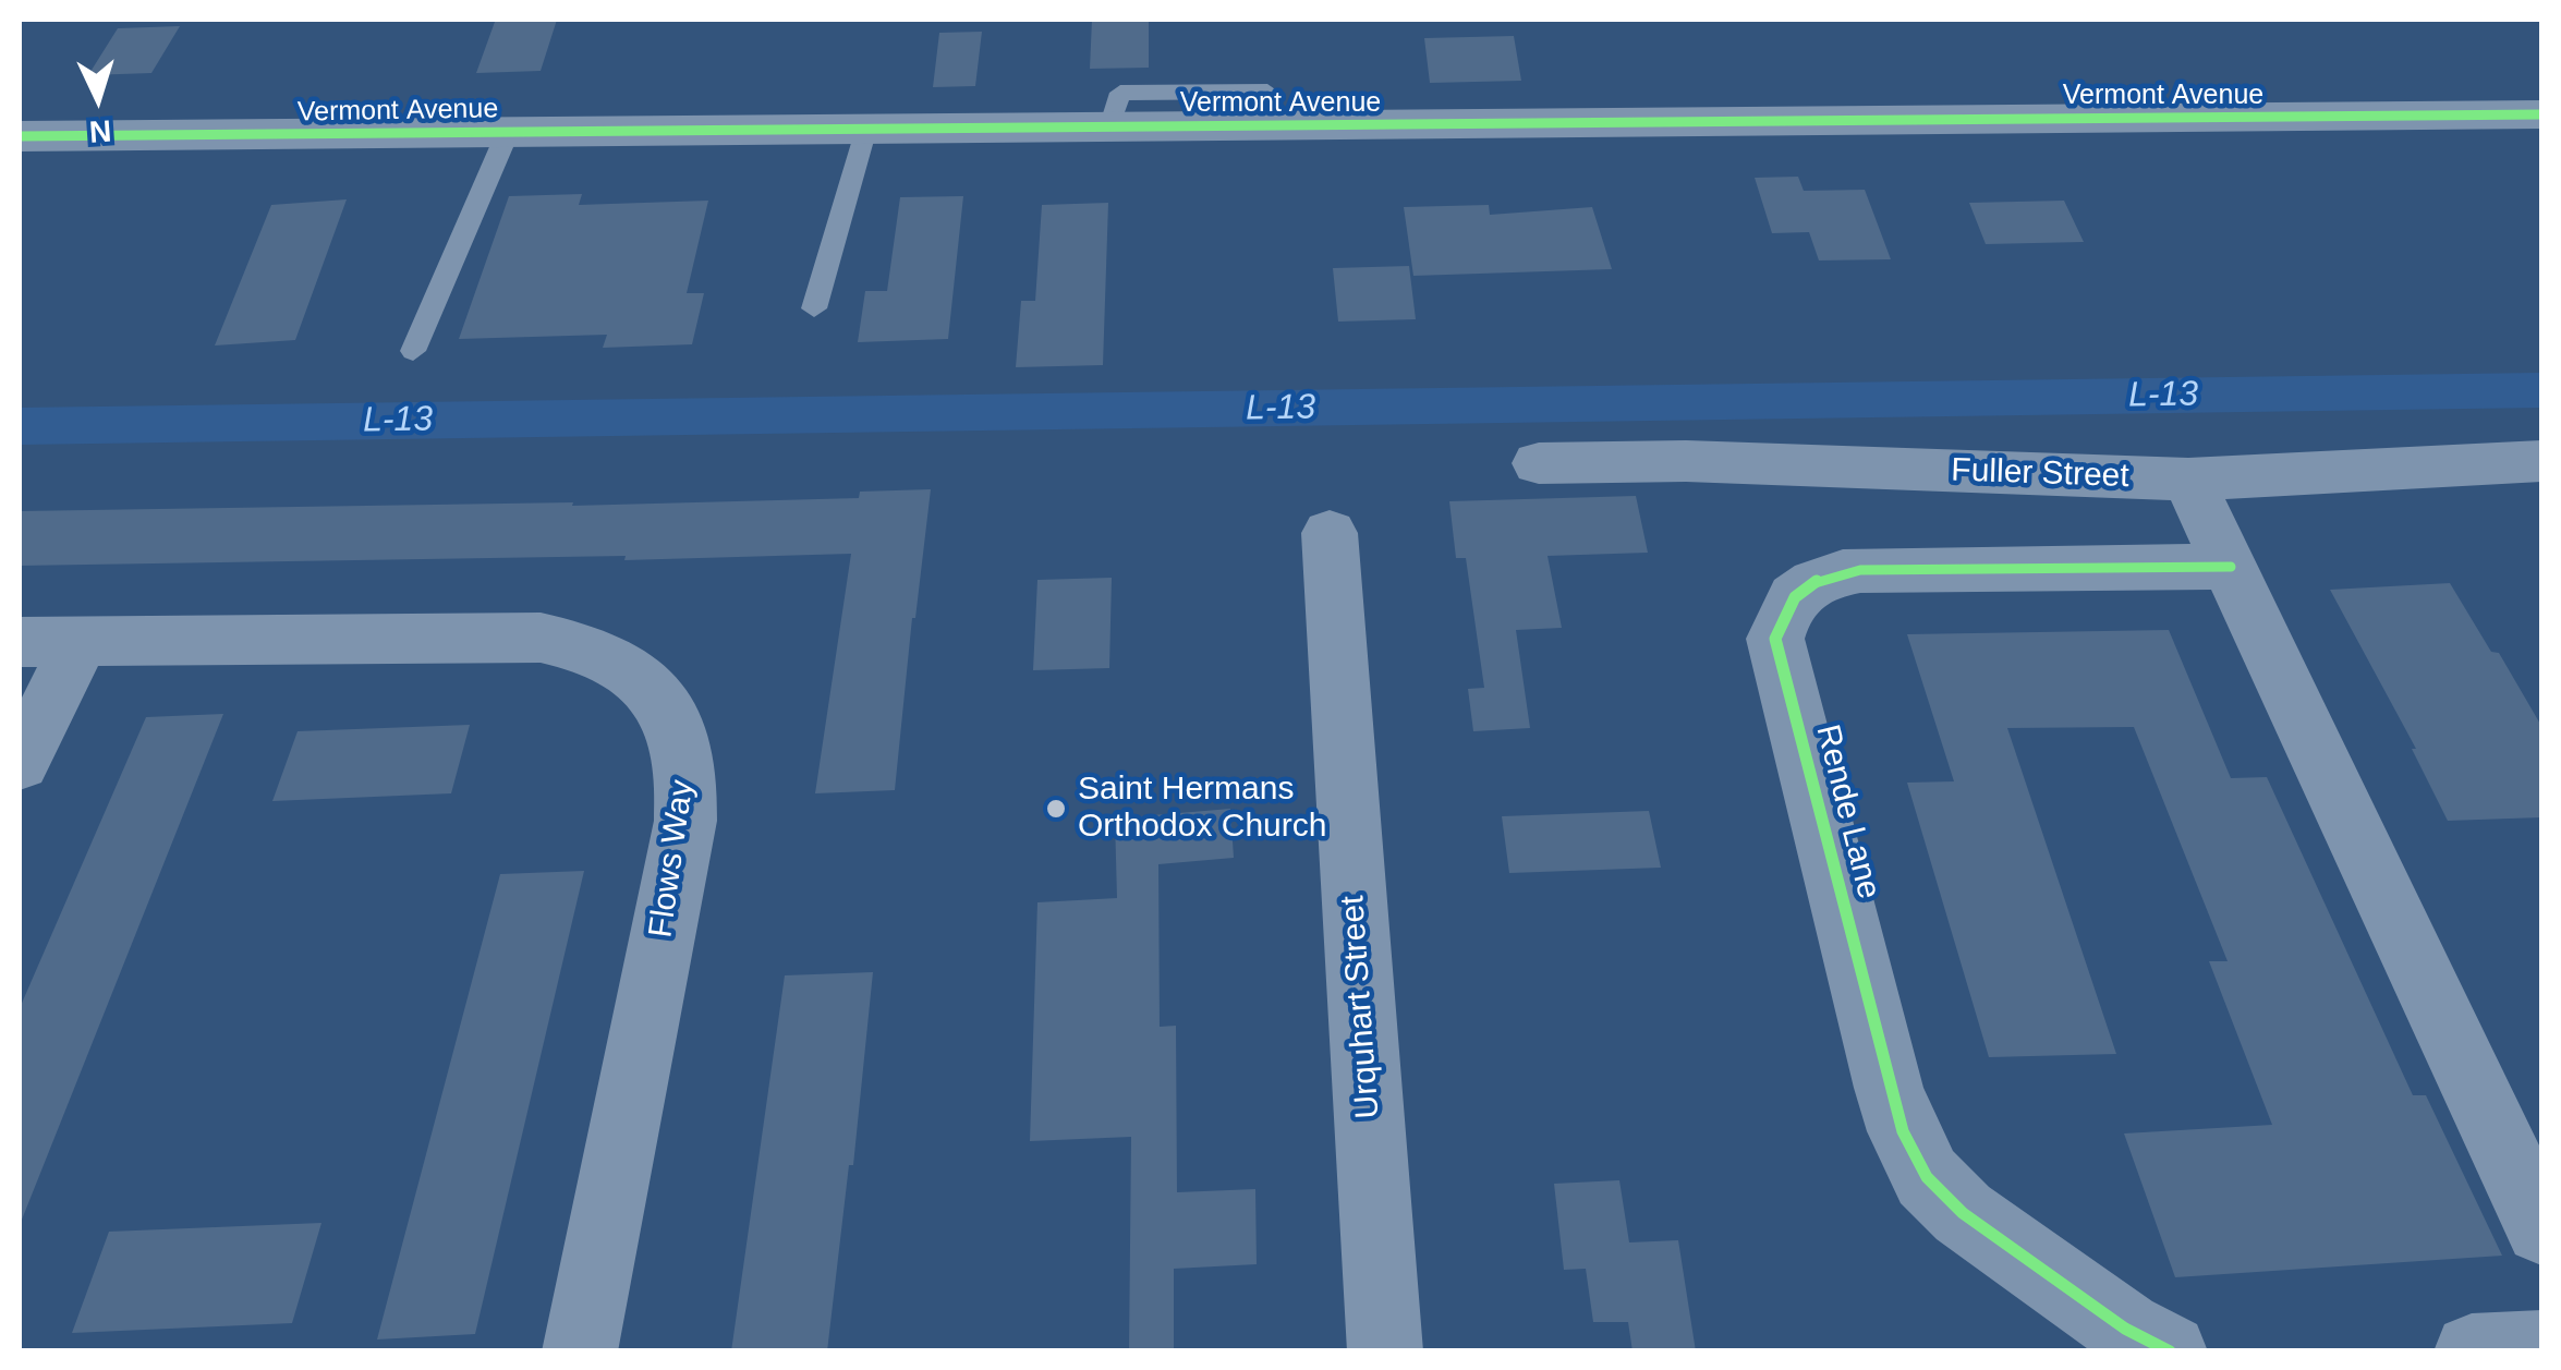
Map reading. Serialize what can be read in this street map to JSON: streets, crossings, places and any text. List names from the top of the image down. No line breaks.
{"streets":{"street":["Vermont Avenue","Fuller Street","Rende Lane","Flows Way","Urquhart Street"]},"water":["L-13"],"places":["Saint Hermans Orthodox Church"],"north":"bottom"}
